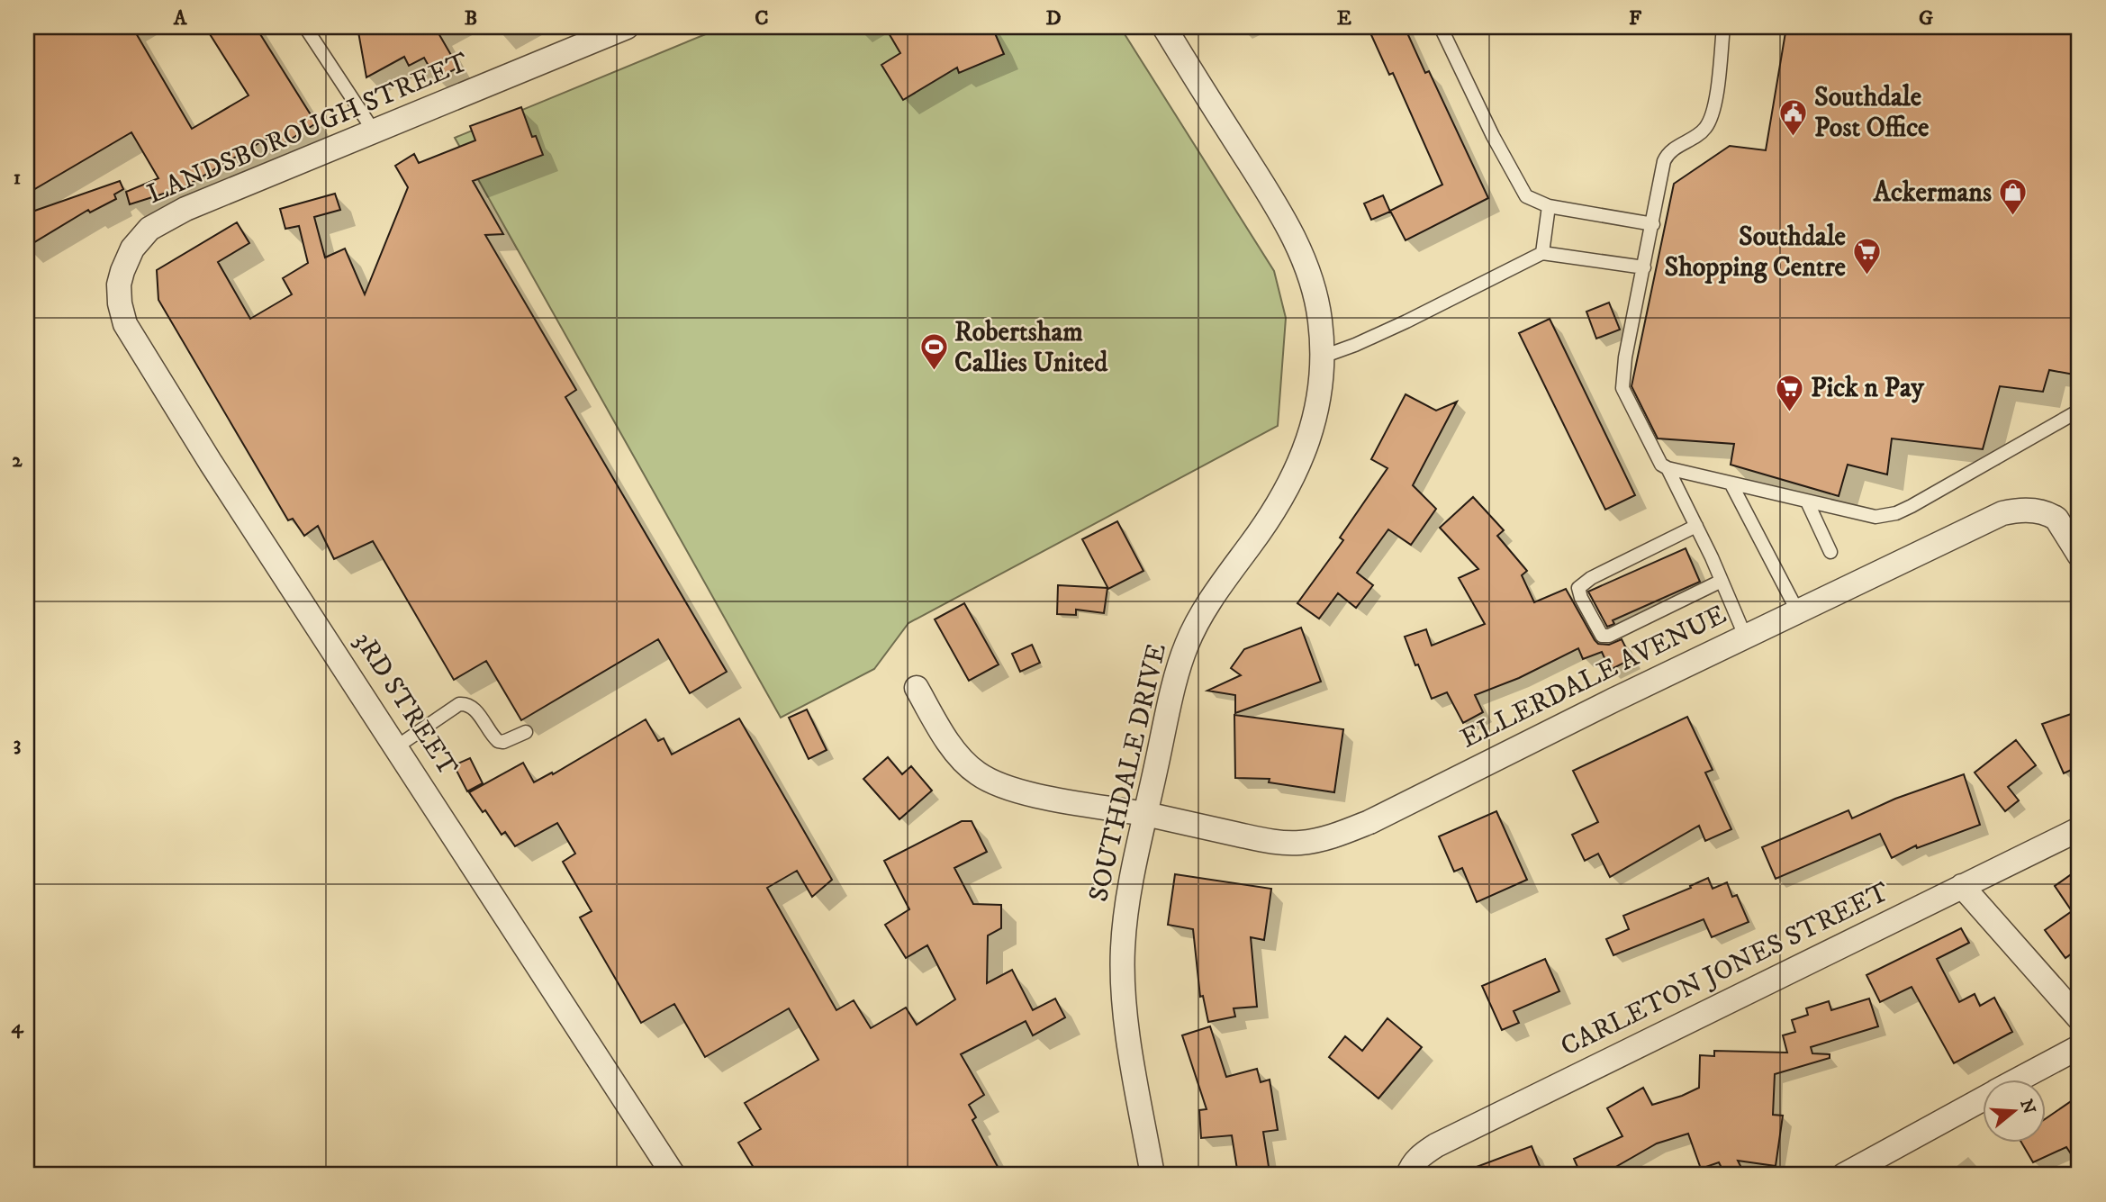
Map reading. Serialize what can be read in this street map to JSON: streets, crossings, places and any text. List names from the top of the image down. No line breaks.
{"streets":{"street":["LANDSBOROUGH STREET","ELLERDALE AVENUE","3RD STREET","SOUTHDALE DRIVE","CARLETON JONES STREET"]},"crossings":[["LANDSBOROUGH STREET","3RD STREET"],["ELLERDALE AVENUE","SOUTHDALE DRIVE"]],"places":{"public building":["Southdale Post Office"],"shop":["Ackermans"],"supermarket":["Southdale Shopping Centre","Pick n Pay"],"sports":["Robertsham Callies United"]},"north":"right","grid":{"columns":["A","B","C","D","E","F","G"],"rows":["1","2","3","4"]}}
